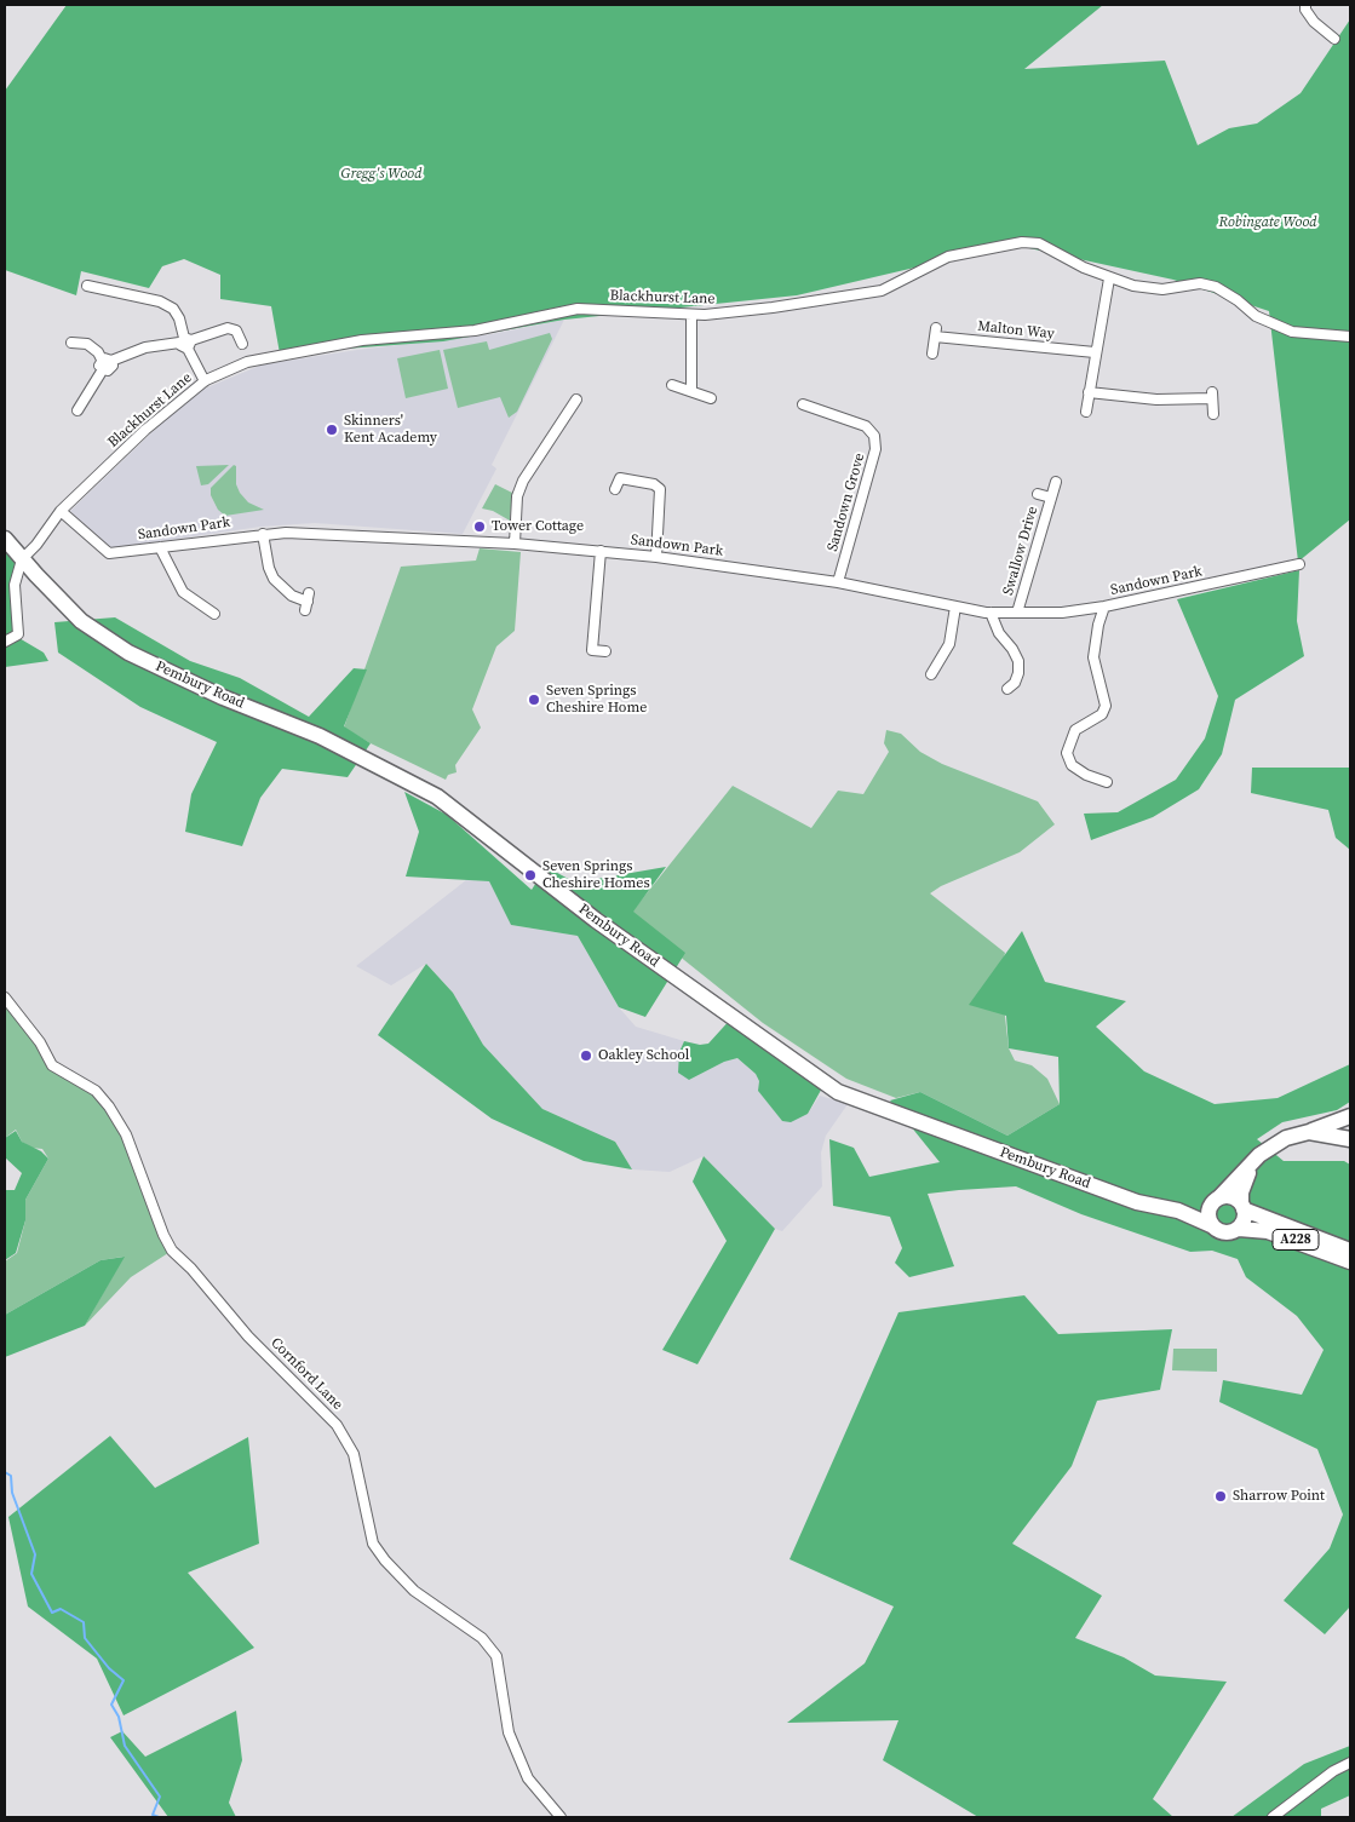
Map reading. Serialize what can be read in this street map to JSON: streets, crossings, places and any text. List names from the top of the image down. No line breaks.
{"streets":{"main road":["Pembury Road","A228"],"street":["Blackhurst Lane","Malton Way","Sandown Grove","Sandown Park","Swallow Drive","Cornford Lane"]},"crossings":[["Blackhurst Lane","Sandown Park"],["Blackhurst Lane","Pembury Road"],["Sandown Grove","Sandown Park"],["Sandown Park","Swallow Drive"],["Pembury Road","A228"]],"parks":["Gregg's Wood","Robingate Wood"],"places":["Skinners' Kent Academy","Tower Cottage","Seven Springs Cheshire Home","Seven Springs Cheshire Homes","Oakley School","Sharrow Point"]}
